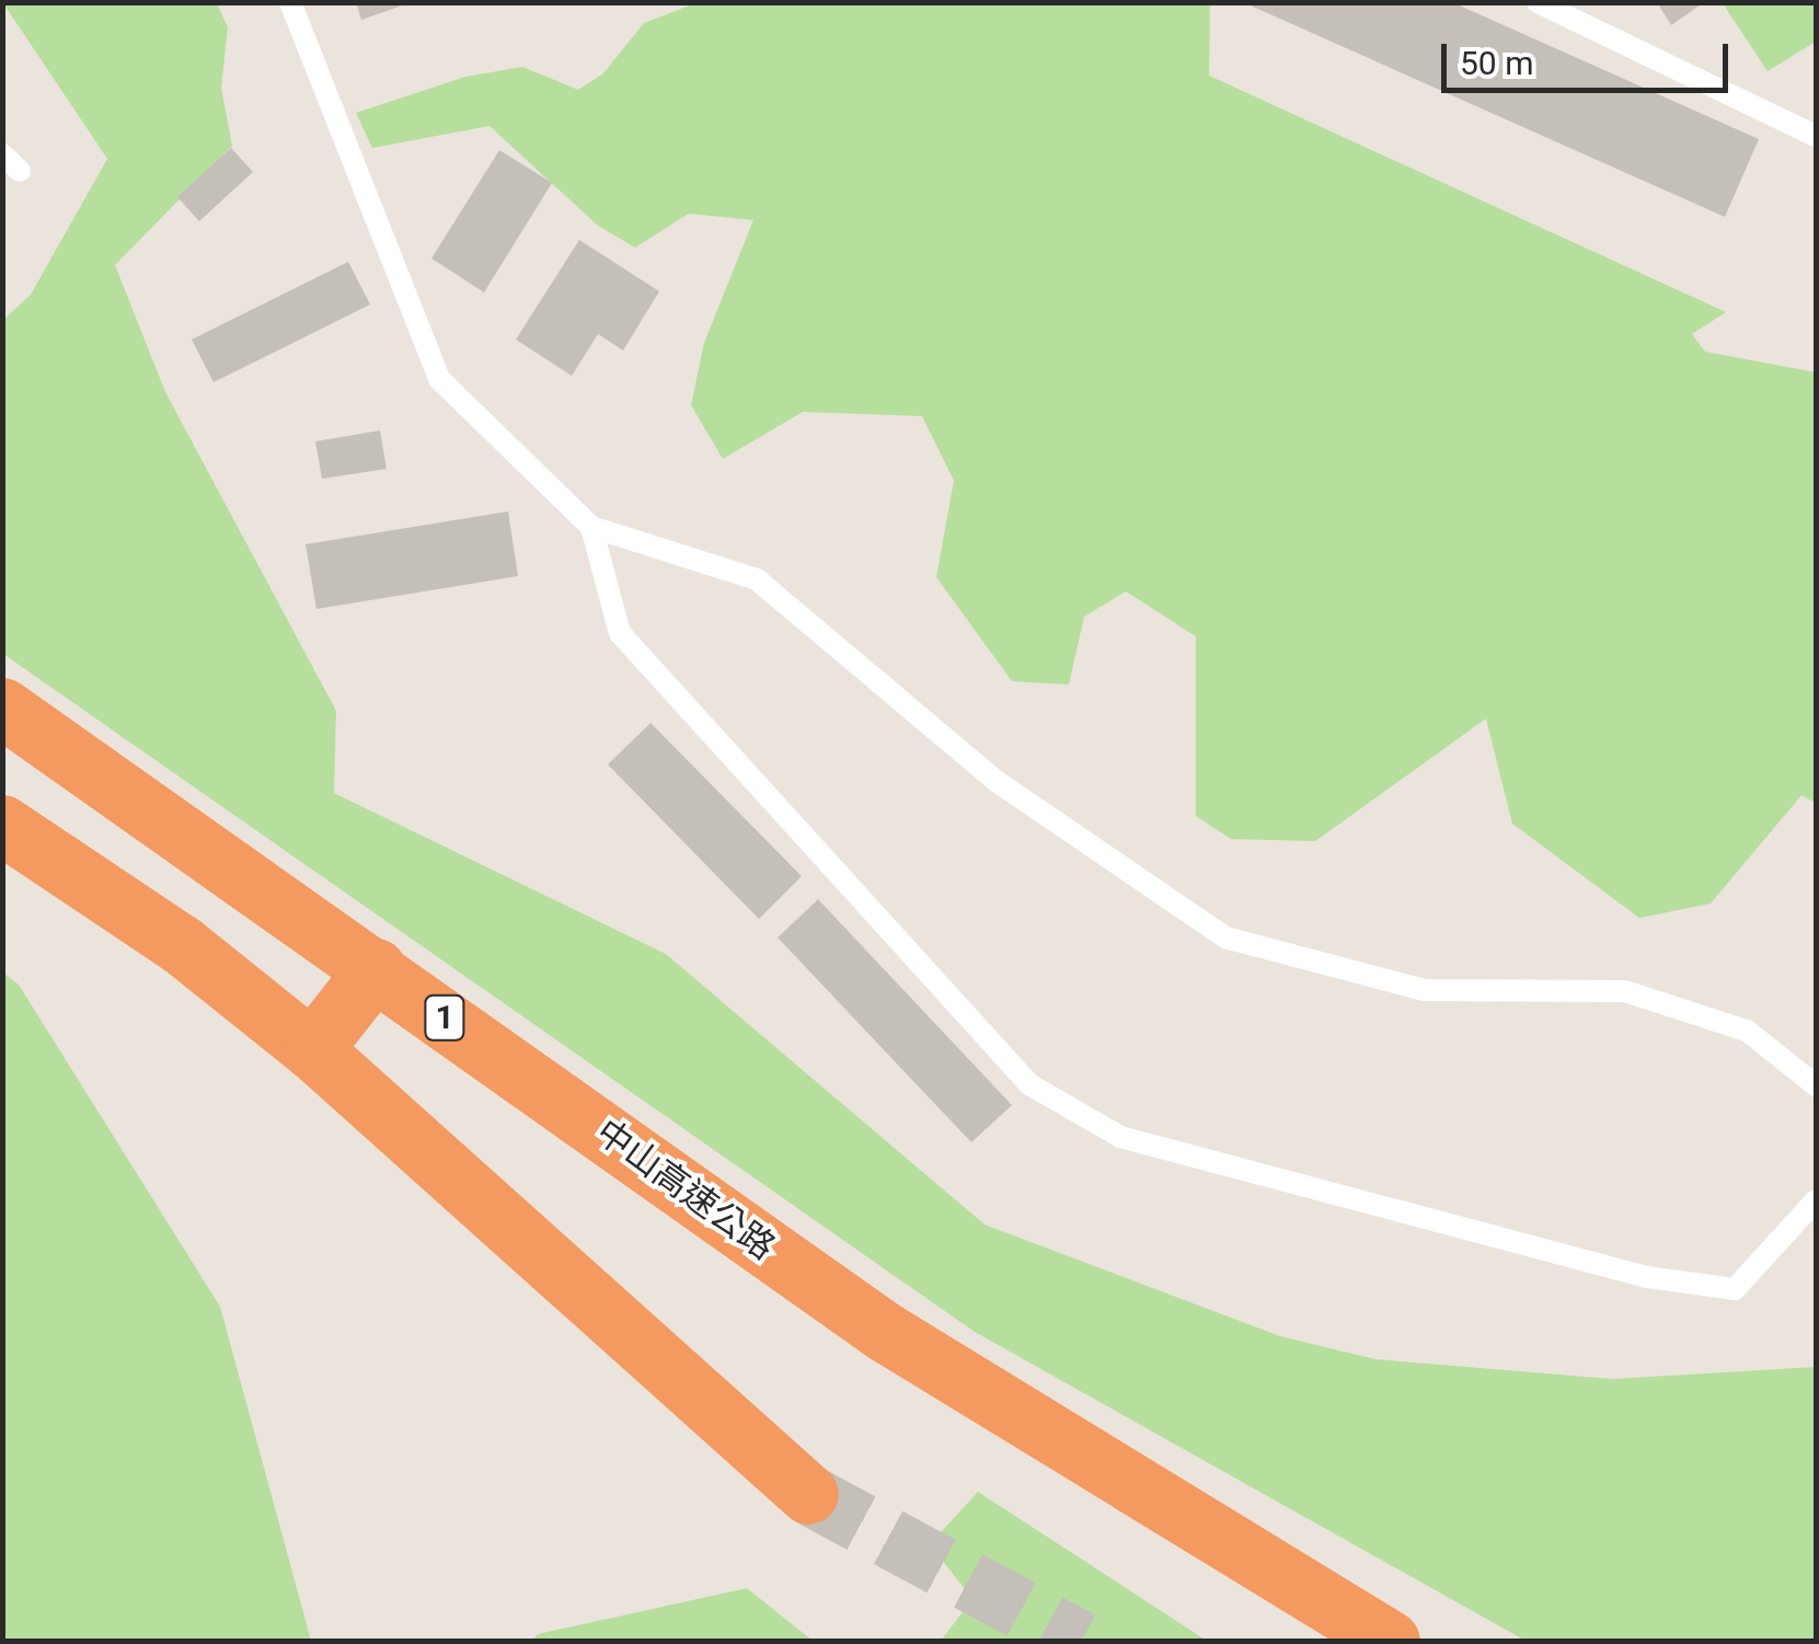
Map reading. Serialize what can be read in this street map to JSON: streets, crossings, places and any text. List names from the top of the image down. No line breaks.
{"streets":{"highway":["1","中山高速公路"]},"scale_bar":"50 m"}
